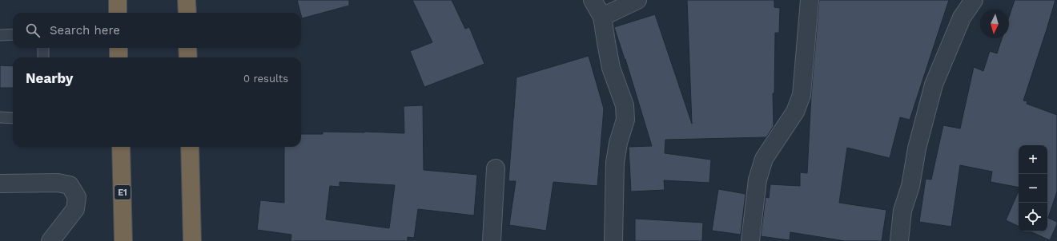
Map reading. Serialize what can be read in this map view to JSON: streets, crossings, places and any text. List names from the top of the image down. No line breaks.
{"streets":{"highway":["E1"]},"north":"bottom","page":{"search":"Search here","heading":["Nearby","0 results"],"map_buttons":["+","−"]}}
